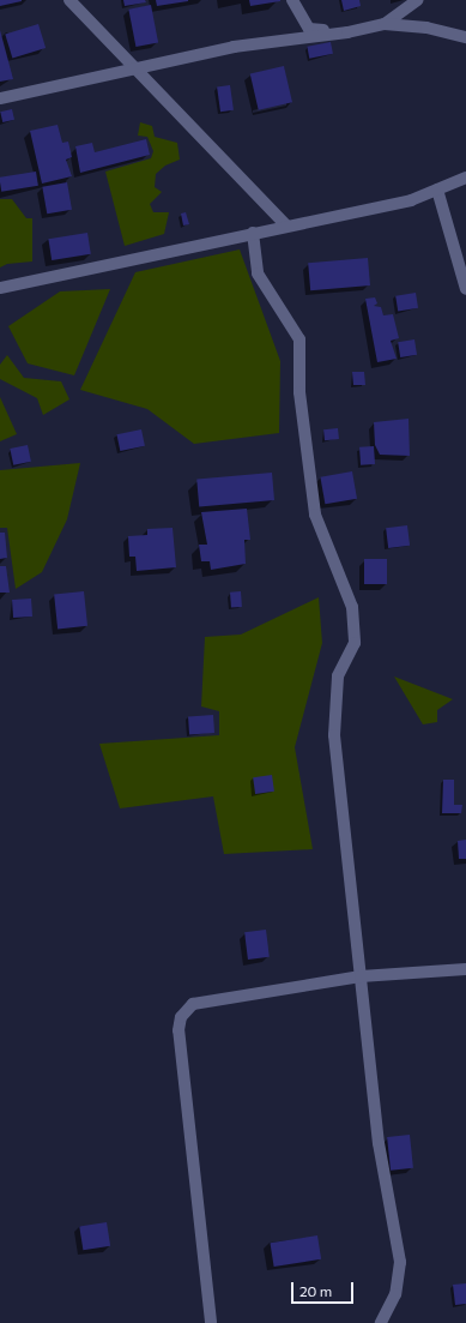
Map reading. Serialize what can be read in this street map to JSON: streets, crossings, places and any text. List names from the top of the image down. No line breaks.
{"scale_bar":"20 m"}
